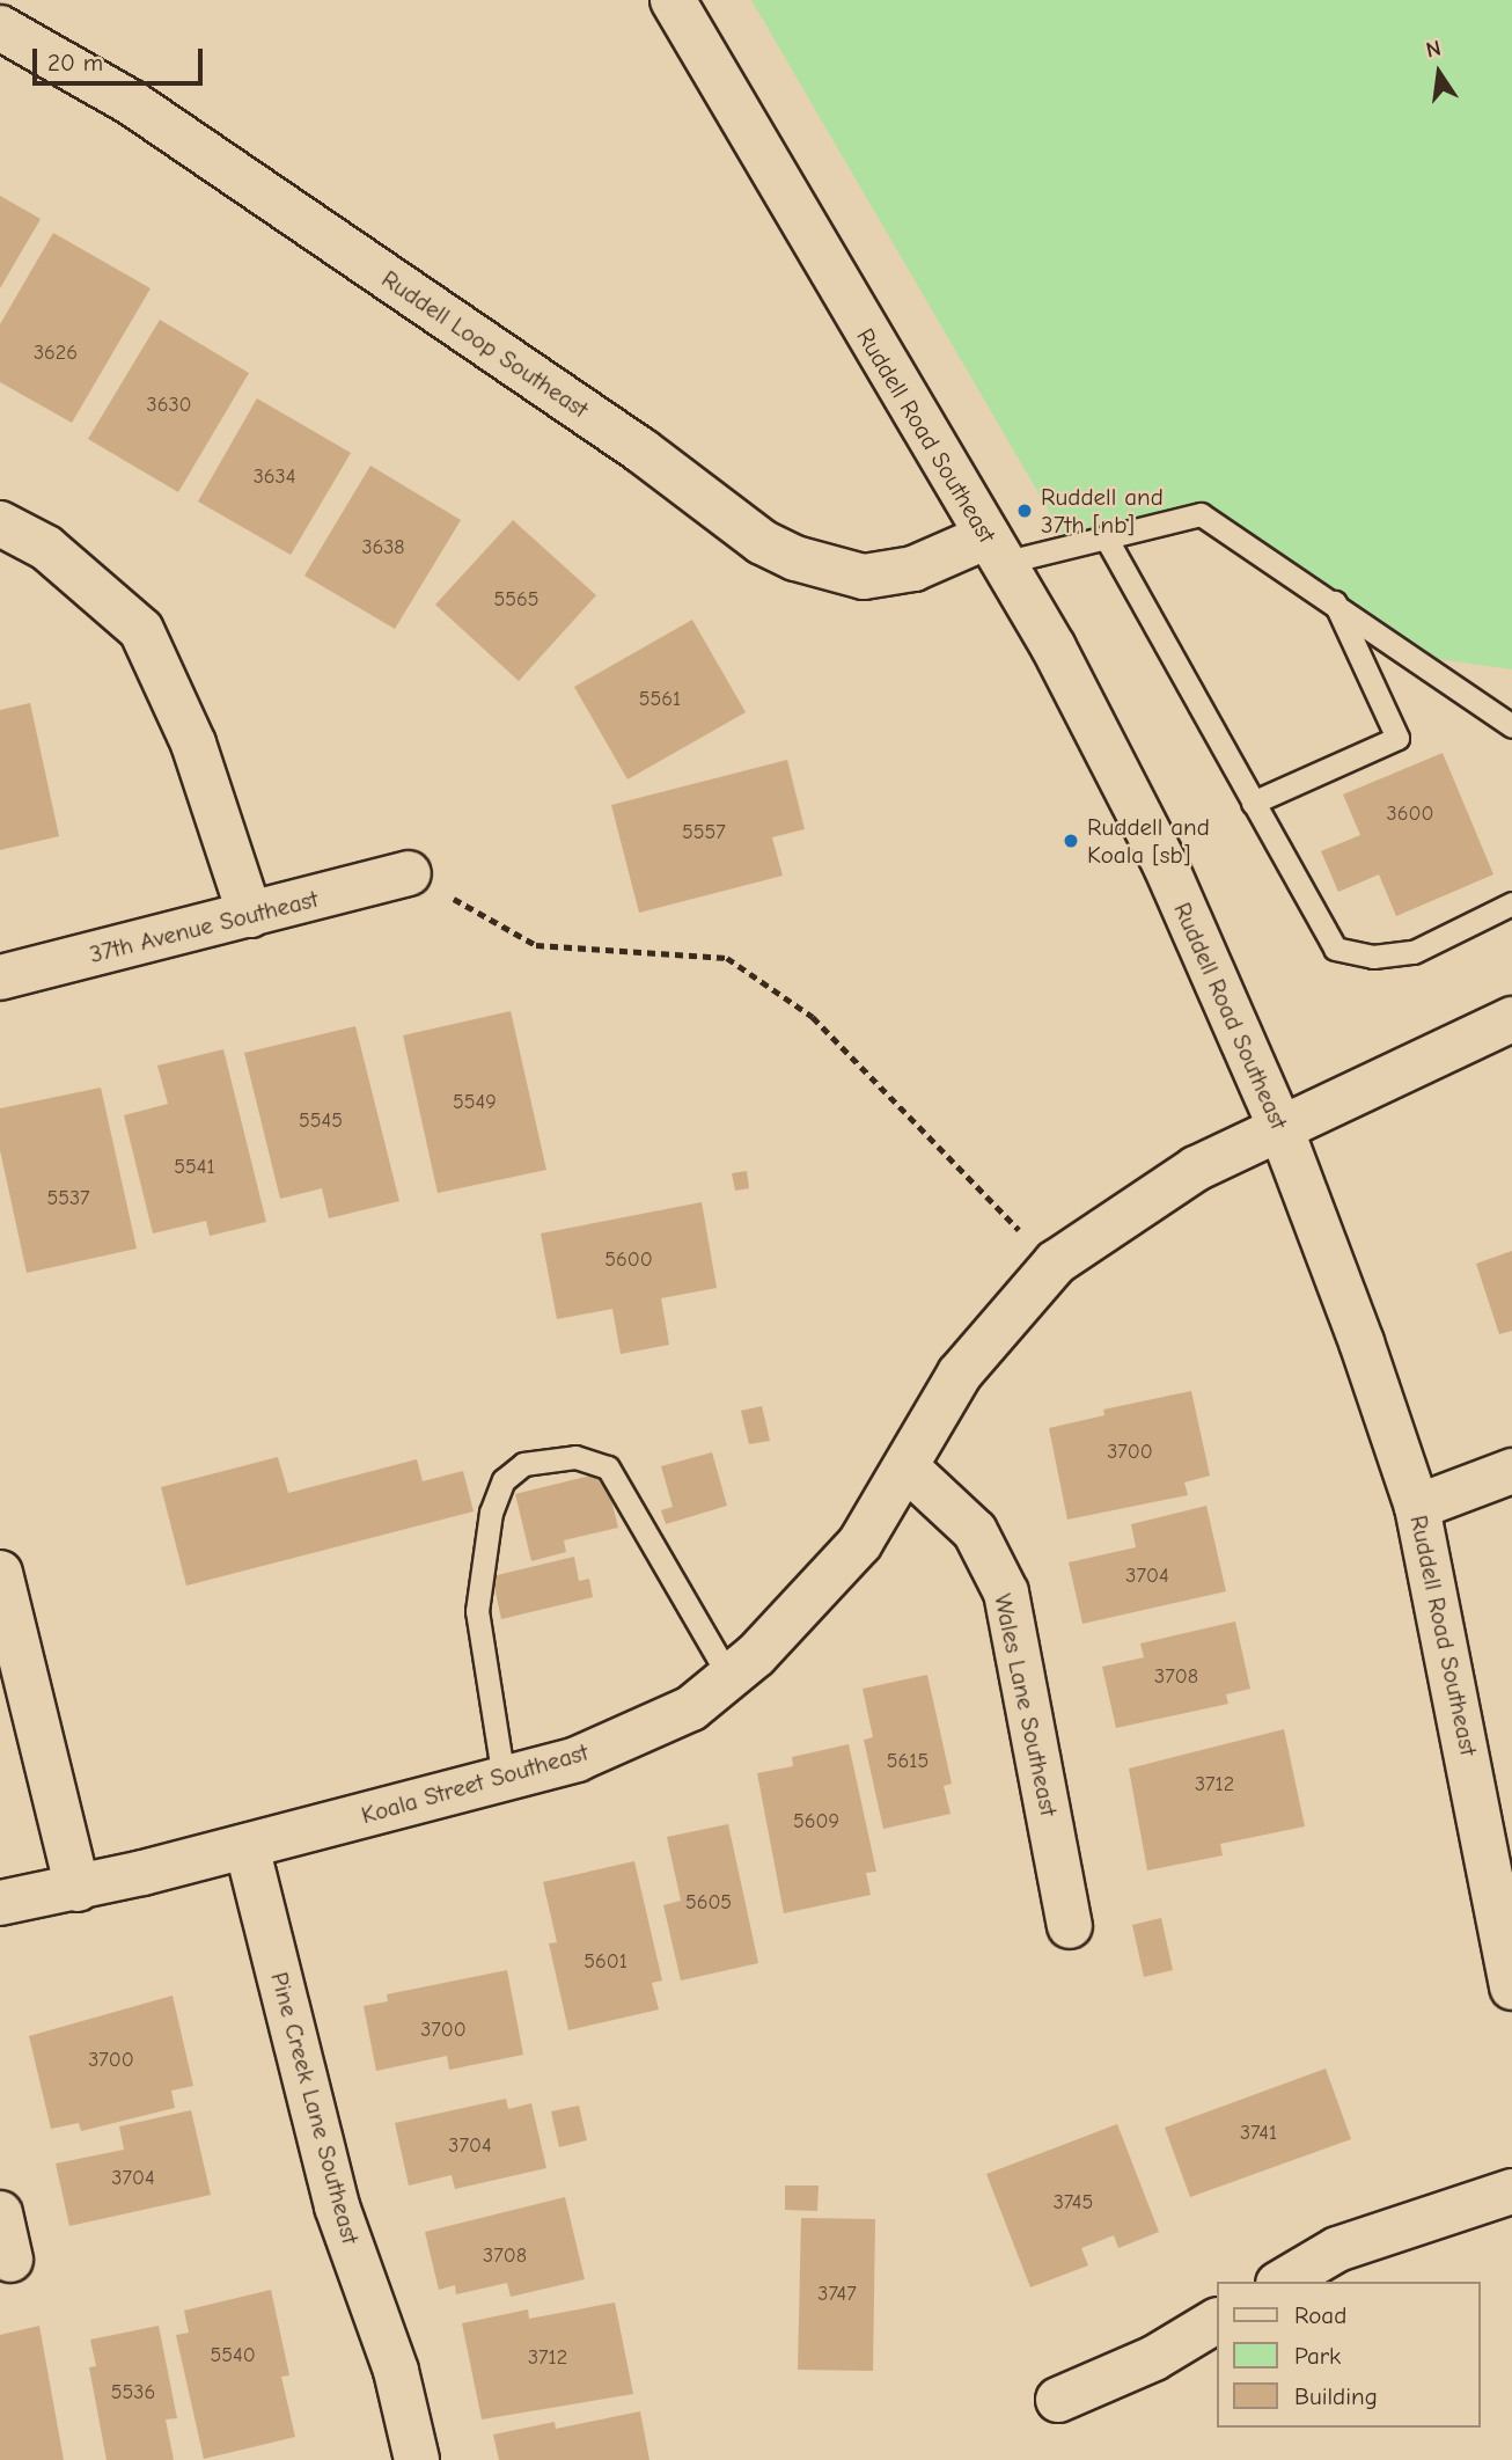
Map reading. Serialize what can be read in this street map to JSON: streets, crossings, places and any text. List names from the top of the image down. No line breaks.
{"streets":{"street":["Ruddell Loop Southeast","Ruddell Road Southeast","37th Avenue Southeast","Wales Lane Southeast","Koala Street Southeast","Pine Creek Lane Southeast"]},"crossings":[["Ruddell Loop Southeast","Ruddell Road Southeast"],["Ruddell Road Southeast","Koala Street Southeast"],["Wales Lane Southeast","Koala Street Southeast"],["Koala Street Southeast","Pine Creek Lane Southeast"]],"places":["Ruddell and 37th [nb]","Ruddell and Koala [sb]"],"house_numbers":["3626","3630","3634","3638","5565","5561","3600","5557","5549","5545","5541","5537","5600","3700","3704","3708","5615","3712","5609","5605","5601","3700","3700","3741","3704","3704","3745","3708","3747","5540","3712","5536"],"legend":["Road","Park","Building"],"scale_bar":"20 m","north":"top"}
